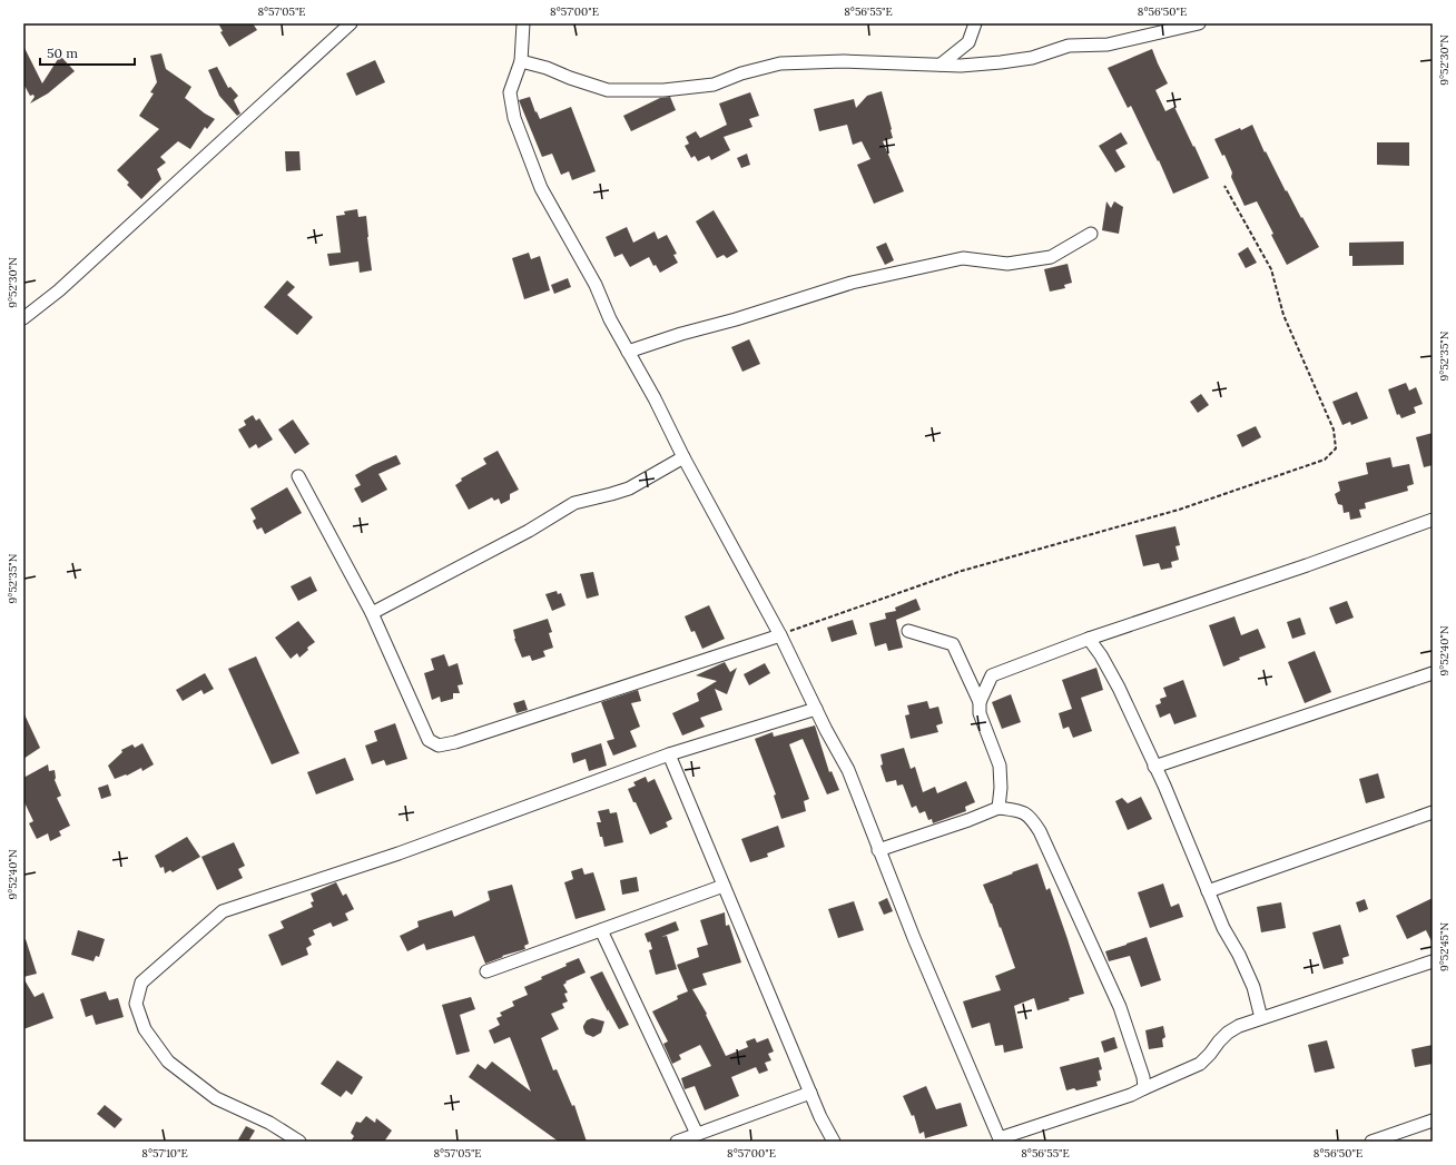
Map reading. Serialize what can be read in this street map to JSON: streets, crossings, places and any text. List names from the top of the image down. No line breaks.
{"scale_bar":"50 m","coordinates":["8°57'05\"E","8°57'00\"E","8°56'55\"E","8°56'50\"E","9°52'30\"N","9°52'35\"N","9°52'40\"N","9°52'45\"N","8°57'10\"E"]}
